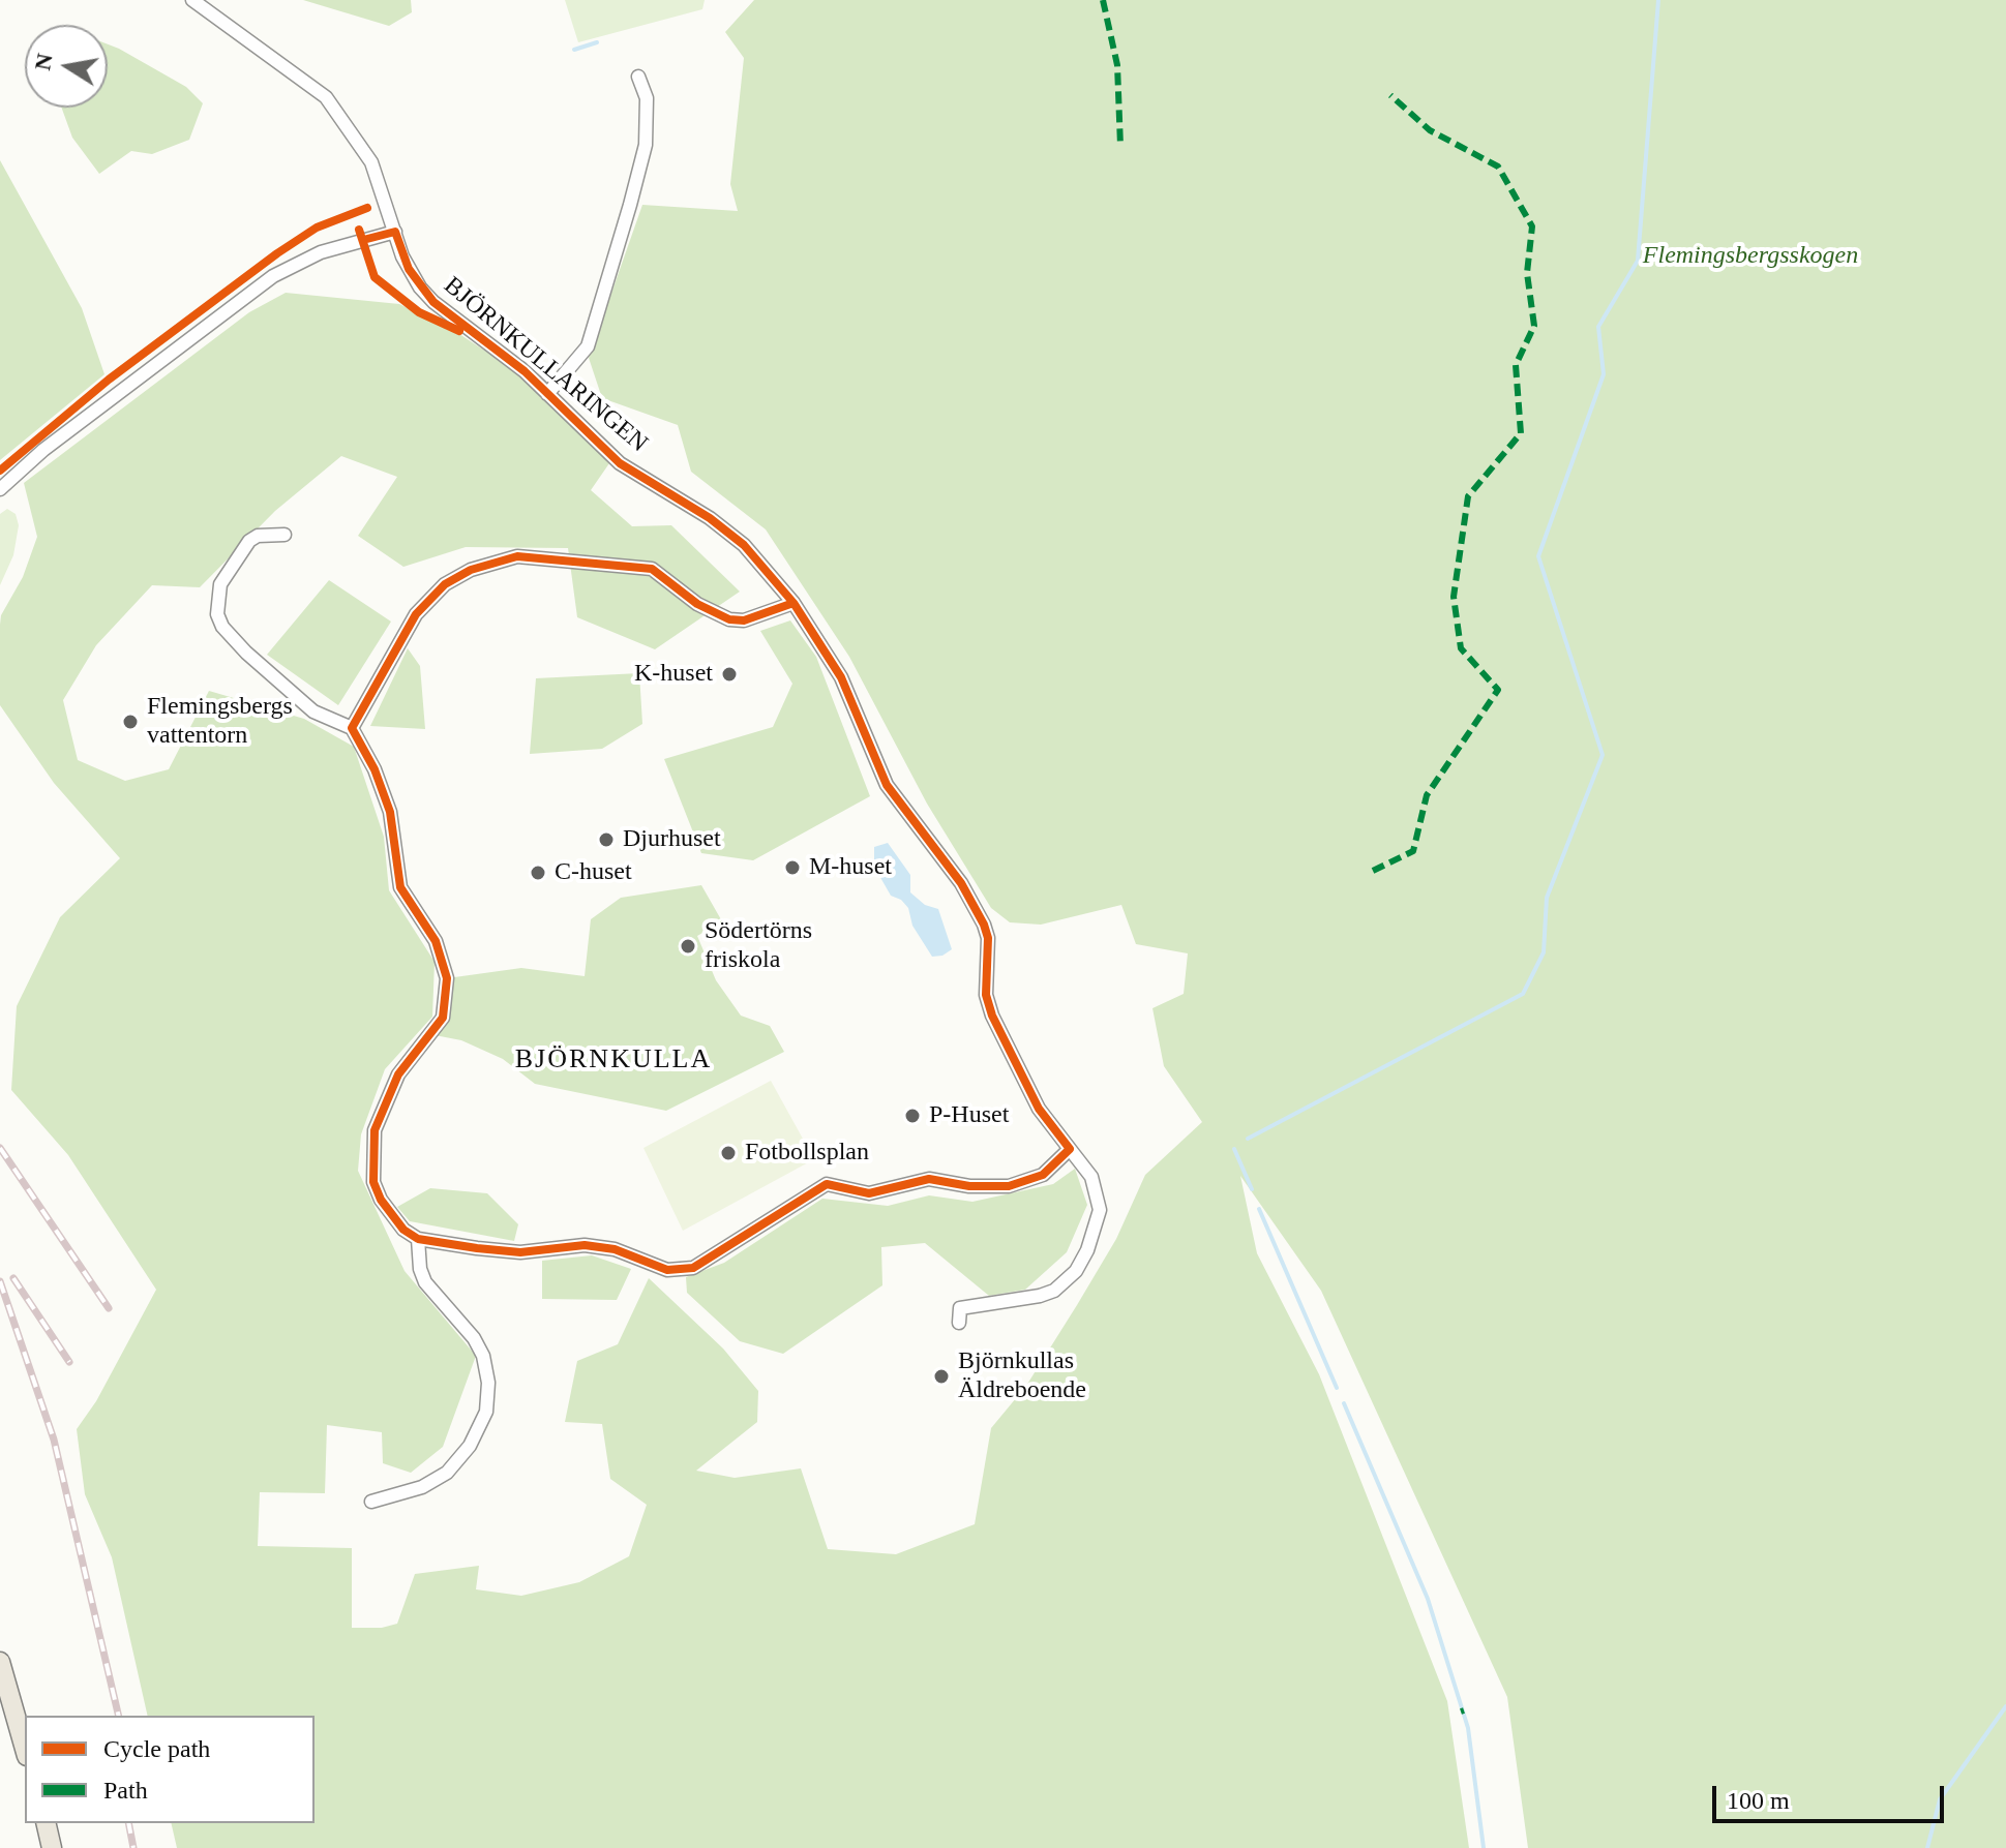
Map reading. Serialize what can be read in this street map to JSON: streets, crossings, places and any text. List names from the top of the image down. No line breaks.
{"streets":{"street":["BJÖRNKULLARINGEN"]},"districts":["BJÖRNKULLA"],"parks":["Flemingsbergsskogen"],"places":["K-huset","Flemingsbergs vattentorn","Djurhuset","M-huset","C-huset","Södertörns friskola","P-Huset","Fotbollsplan","Björnkullas Äldreboende"],"legend":["Cycle path","Path"],"scale_bar":"100 m","north":"left"}
